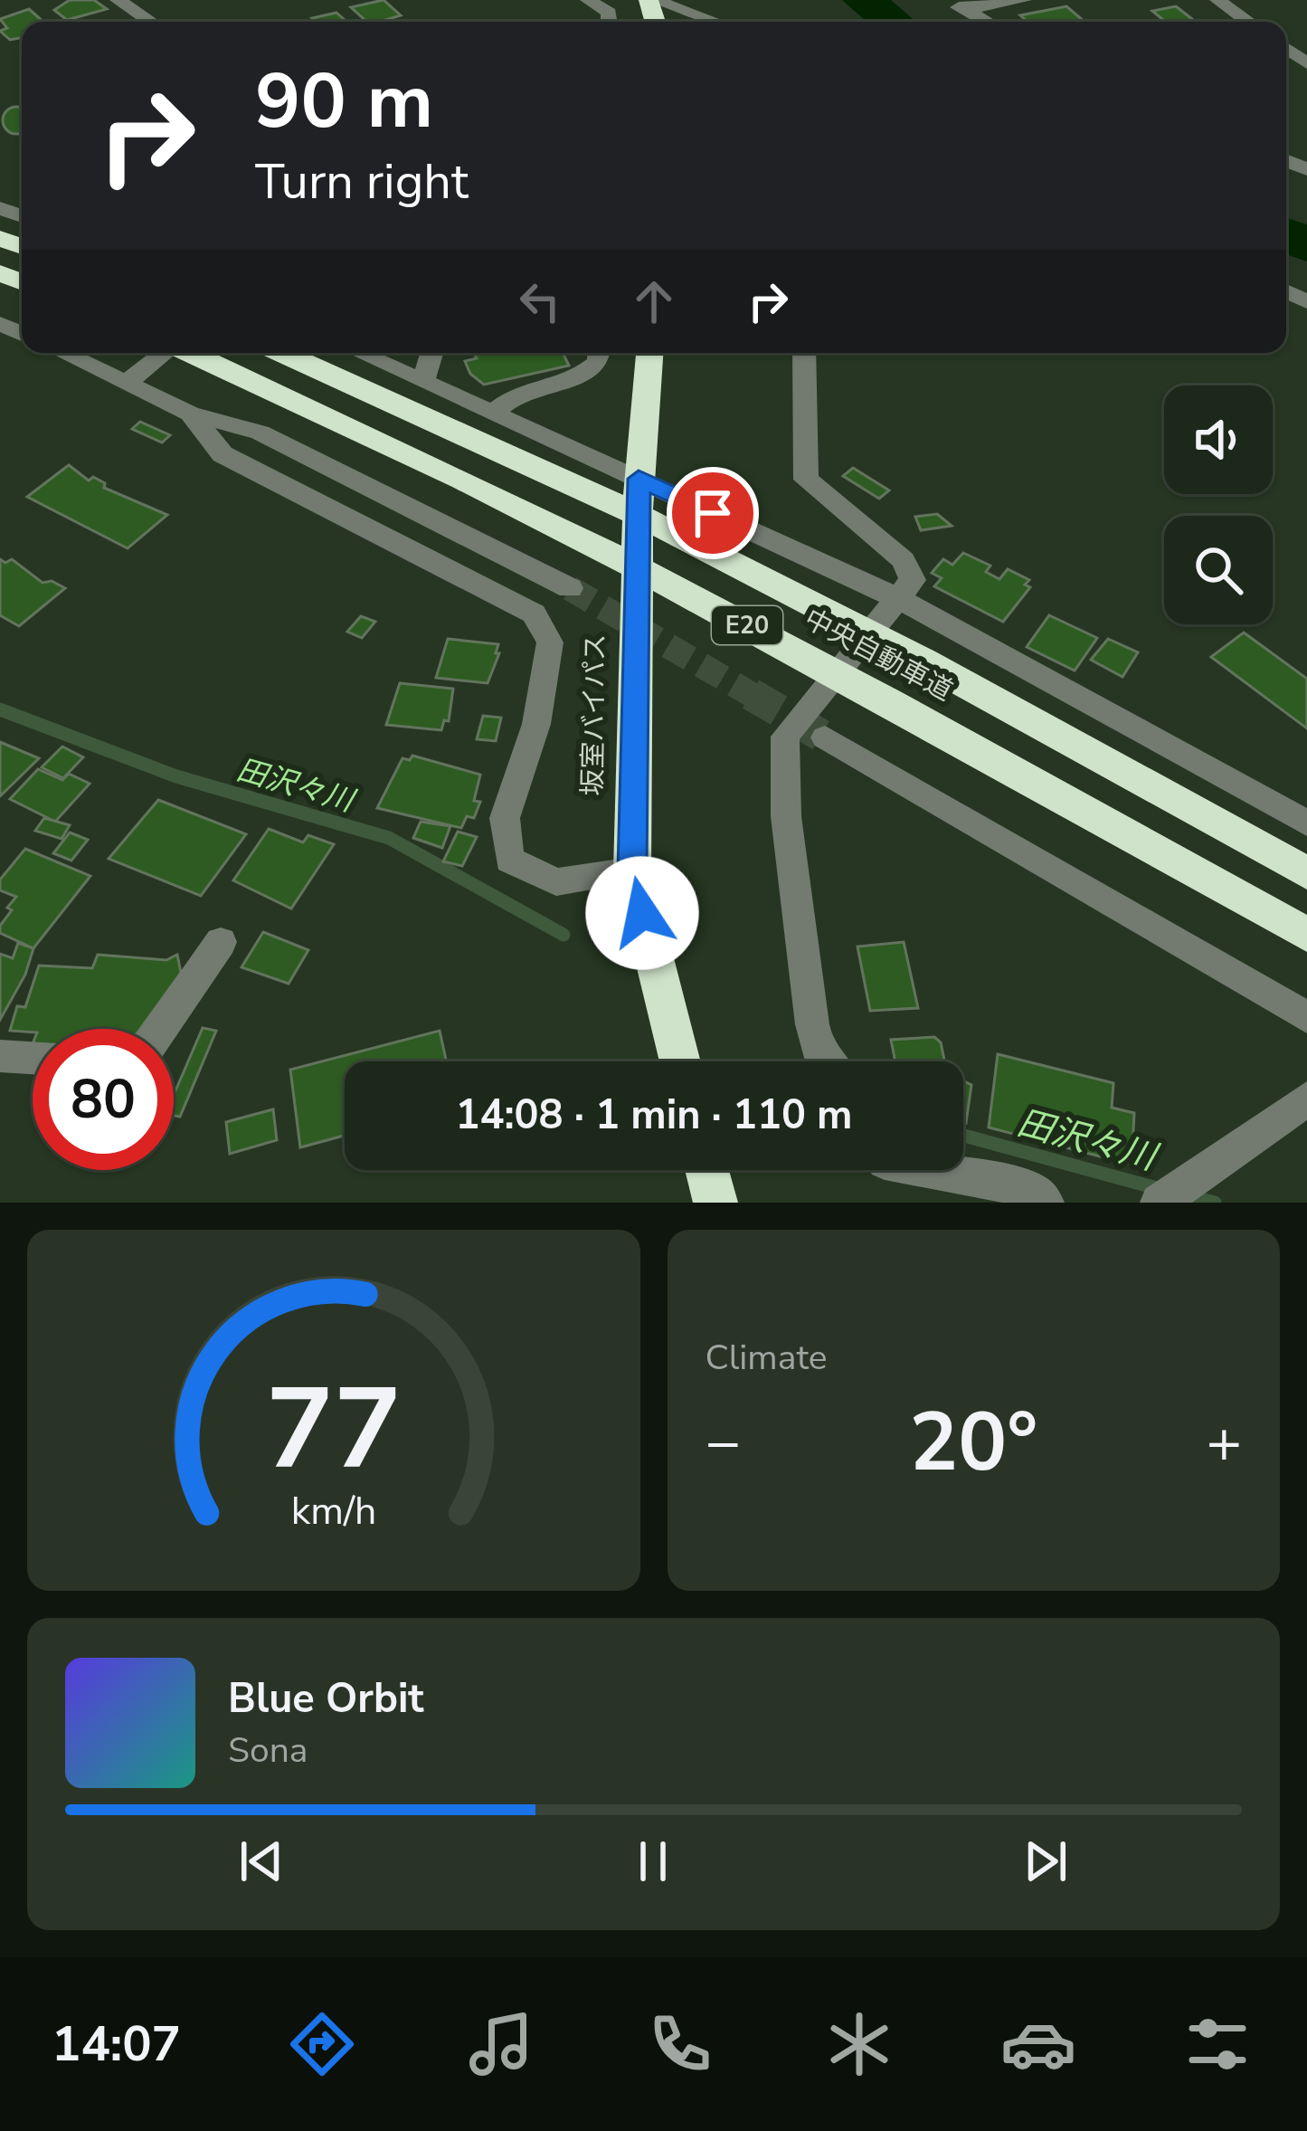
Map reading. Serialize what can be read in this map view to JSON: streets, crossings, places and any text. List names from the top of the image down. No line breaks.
{"streets":{"highway":["E20","中央自動車道","坂室バイパス"]},"water":["田沢々川"],"page":{"turn":["90 m","Turn right"],"limit":"80","trip":"14:08 · 1 min · 110 m","tile":"Climate","heat":["−","20°","+"],"song":["Blue Orbit","Sona"],"tabs":"14:07","gauge":["77","km/h"]}}
